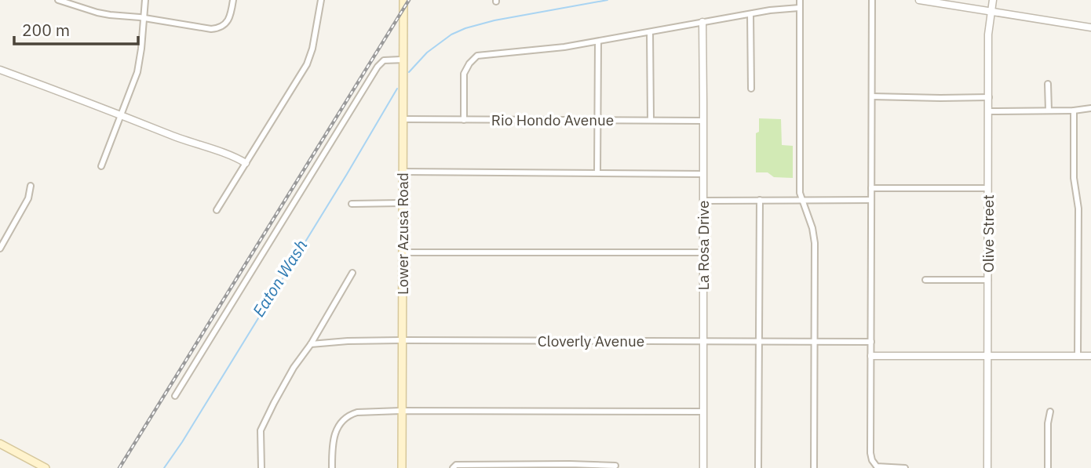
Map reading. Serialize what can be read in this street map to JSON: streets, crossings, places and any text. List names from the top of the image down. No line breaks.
{"streets":{"main road":["Lower Azusa Road"],"street":["Rio Hondo Avenue","Olive Street","La Rosa Drive","Cloverly Avenue"]},"crossings":[["Rio Hondo Avenue","Lower Azusa Road"],["Rio Hondo Avenue","La Rosa Drive"],["Lower Azusa Road","Cloverly Avenue"],["La Rosa Drive","Cloverly Avenue"]],"water":["Eaton Wash"],"scale_bar":"200 m"}
